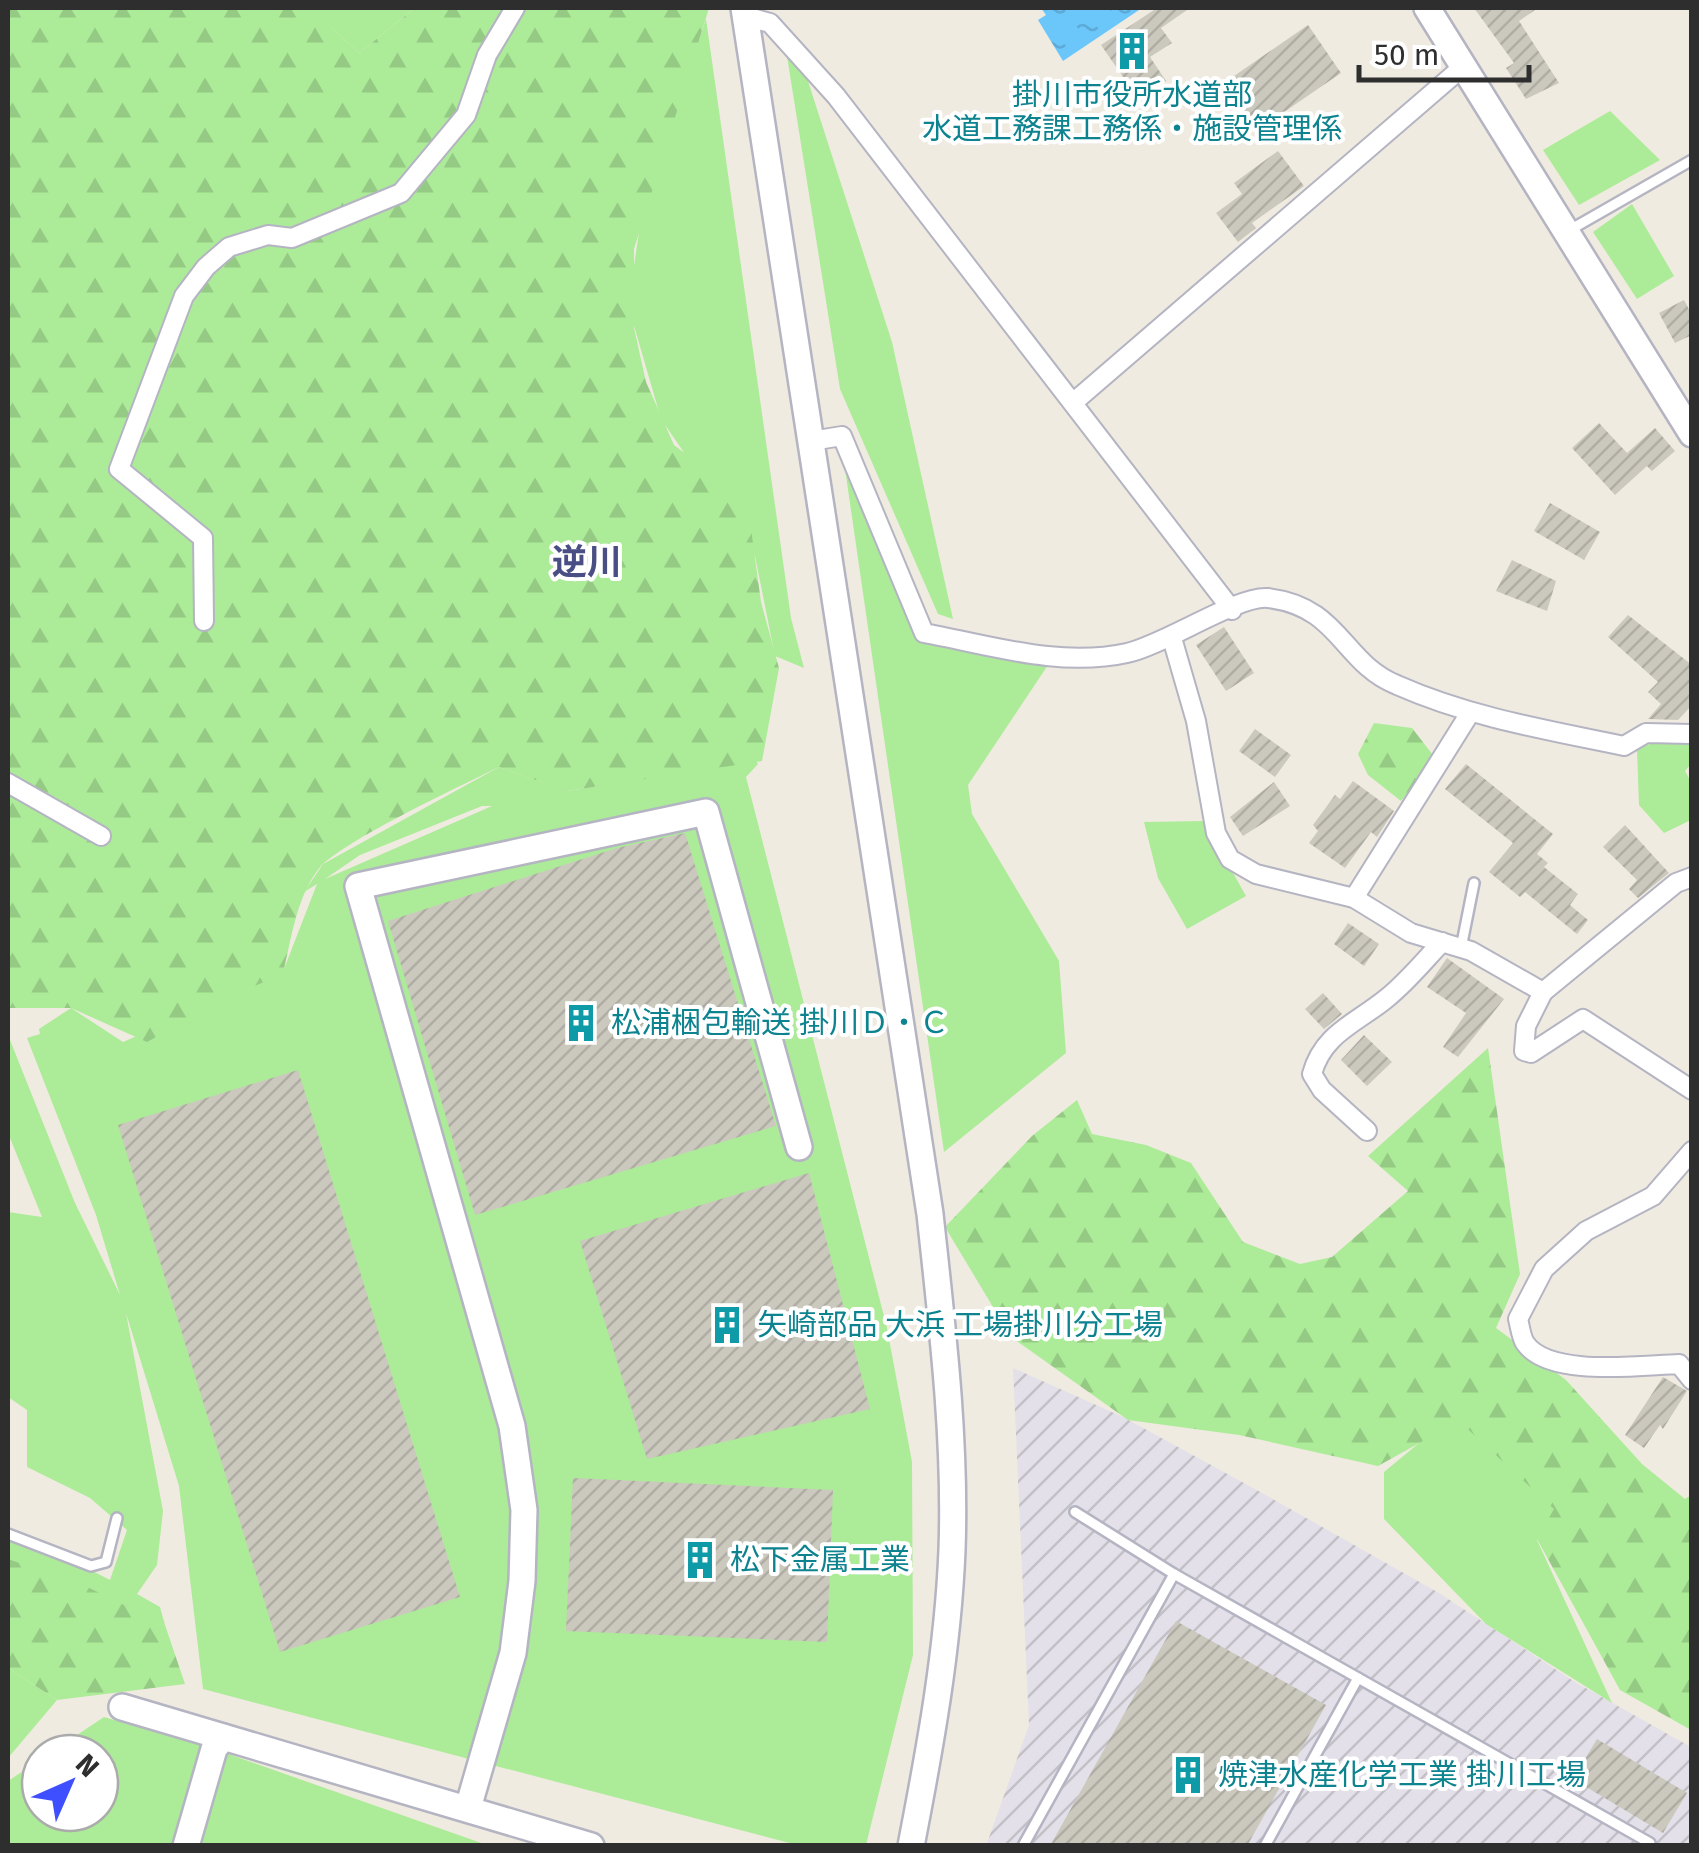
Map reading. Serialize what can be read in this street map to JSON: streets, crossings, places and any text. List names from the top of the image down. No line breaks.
{"districts":["逆川"],"places":{"building":["掛川市役所水道部 水道工務課工務係・施設管理係","松浦梱包輸送 掛川Ｄ・Ｃ","矢崎部品 大浜 工場掛川分工場","松下金属工業","焼津水産化学工業 掛川工場"]},"scale_bar":"50 m","north":"top right"}
